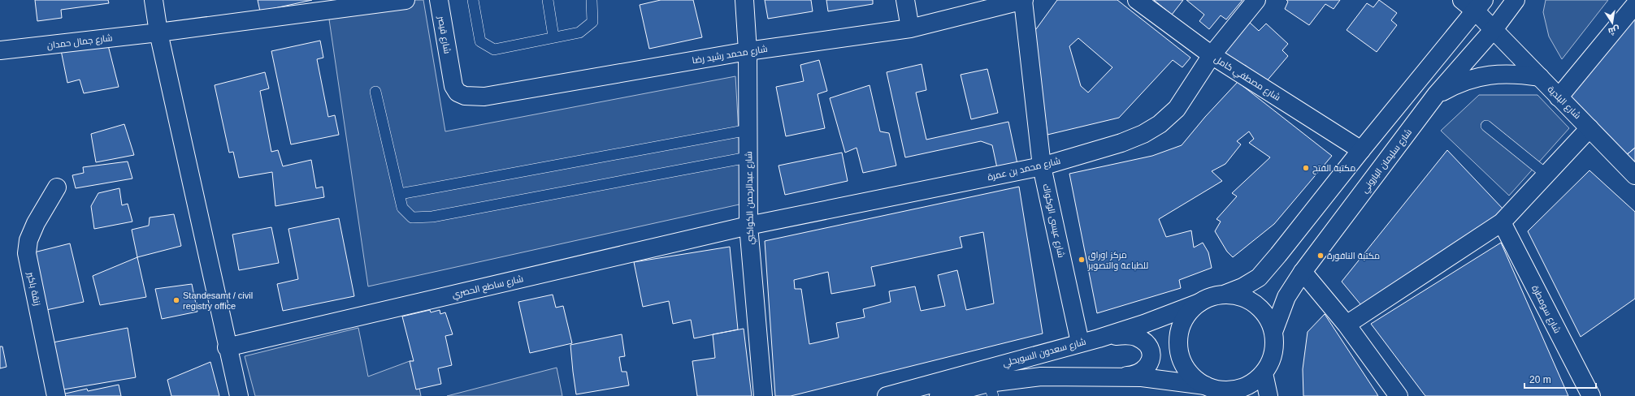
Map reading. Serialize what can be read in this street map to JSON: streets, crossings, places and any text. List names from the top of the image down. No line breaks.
{"streets":{"main road":["شارع قيصر","شارع جمال حمدان","شارع محمد رشيد رضا","شارع مصطفي كامل","شارع البلدية","شارع سليمان الباروني","شارع محمد بن عمرة","شارع عبدالرحمن الكواكبي","شارع عيسى الوكواك","شارع ساطع الحصري","زنقة باكير","شارع سومطرة","شارع سعدون السويحلي"]},"crossings":[["شارع قيصر","شارع محمد رشيد رضا"],["شارع محمد رشيد رضا","شارع عبدالرحمن الكواكبي"],["شارع محمد رشيد رضا","شارع عيسى الوكواك"],["شارع مصطفي كامل","شارع محمد بن عمرة"],["شارع البلدية","شارع سليمان الباروني"],["شارع سليمان الباروني","شارع سعدون السويحلي"],["شارع محمد بن عمرة","شارع عبدالرحمن الكواكبي"],["شارع محمد بن عمرة","شارع عيسى الوكواك"],["شارع محمد بن عمرة","شارع ساطع الحصري"],["شارع عبدالرحمن الكواكبي","شارع ساطع الحصري"],["شارع عيسى الوكواك","شارع سعدون السويحلي"]],"places":["مكتبة الفتح","مكتبة النافورة","مركز اوراق للطباعة والتصوير","Standesamt / civil registry office"],"scale_bar":"20 m","north":"bottom"}
